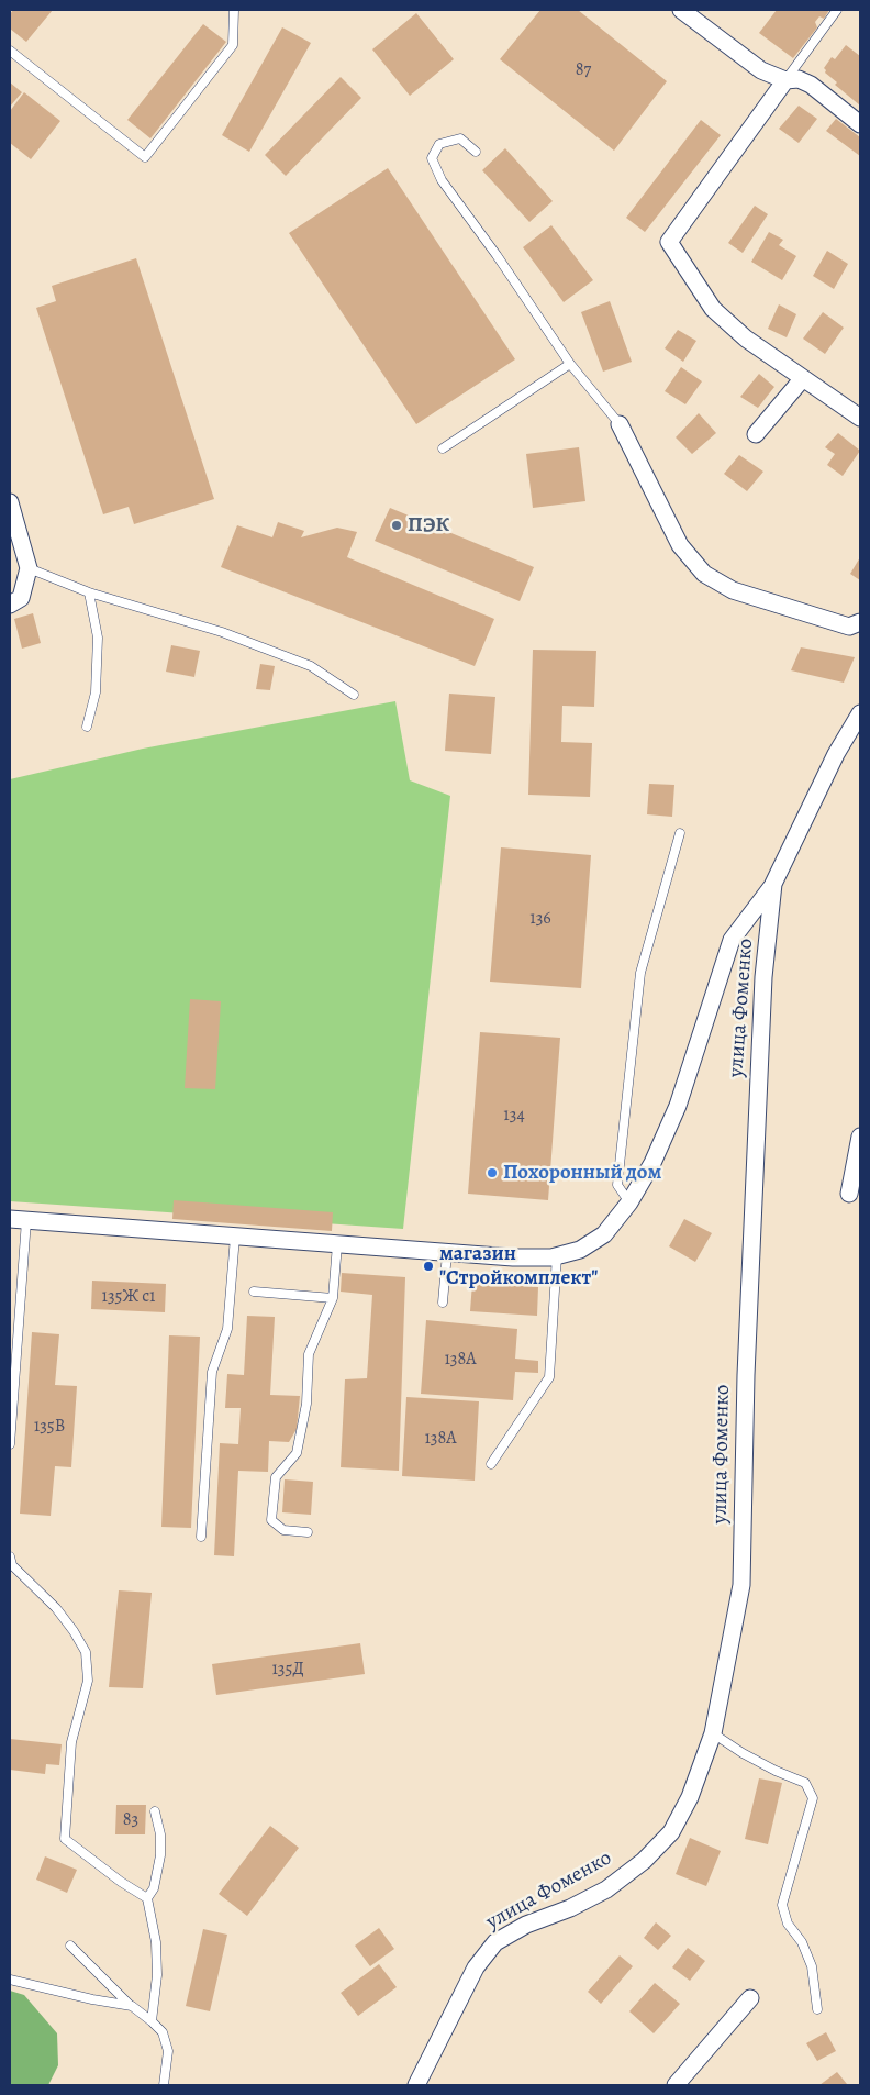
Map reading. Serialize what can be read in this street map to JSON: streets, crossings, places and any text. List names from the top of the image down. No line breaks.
{"streets":{"street":["улица Фоменко"]},"places":["ПЭК","Похоронный дом","магазин \"Стройкомплект\""],"house_numbers":["87","136","134","135Ж с1","138А","135В","138А","135Д","83"]}
